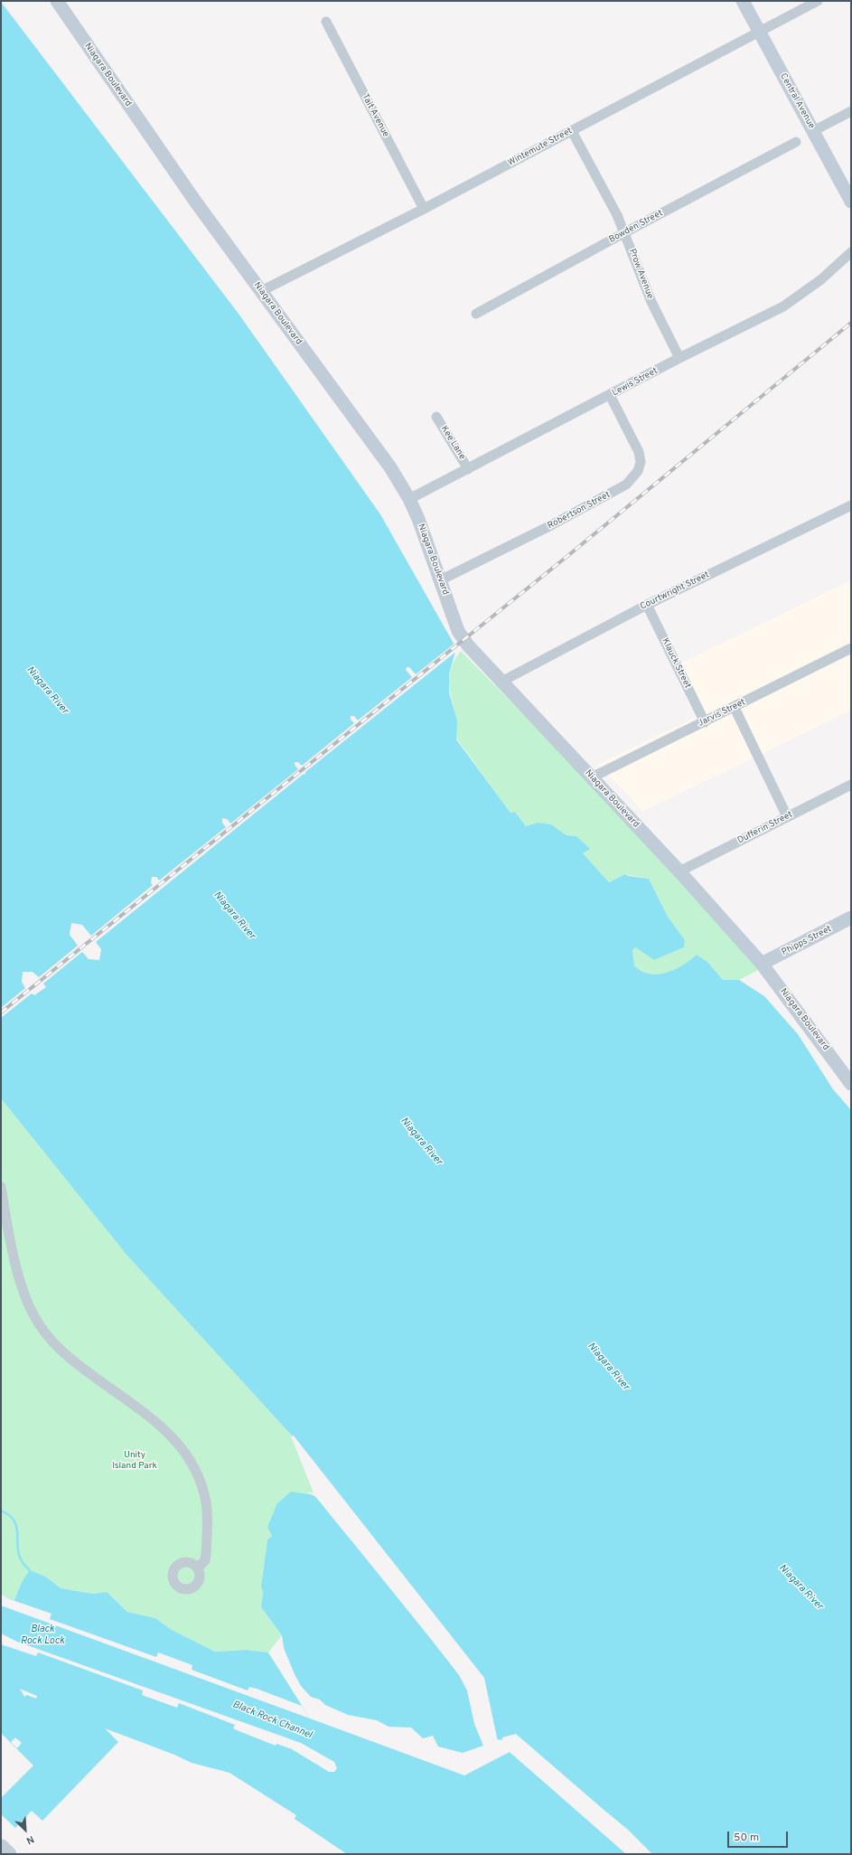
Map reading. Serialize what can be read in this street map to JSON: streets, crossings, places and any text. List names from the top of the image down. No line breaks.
{"streets":{"main road":["Niagara Boulevard","Central Avenue","Phipps Street"],"street":["Tait Avenue","Wintemute Street","Bowden Street","Prow Avenue","Lewis Street","Kee Lane","Robertson Street","Courtwright Street","Klauck Street","Jarvis Street","Dufferin Street"]},"crossings":[["Niagara Boulevard","Wintemute Street"],["Niagara Boulevard","Lewis Street"],["Niagara Boulevard","Robertson Street"],["Niagara Boulevard","Courtwright Street"],["Niagara Boulevard","Jarvis Street"],["Niagara Boulevard","Dufferin Street"],["Niagara Boulevard","Phipps Street"],["Central Avenue","Wintemute Street"],["Tait Avenue","Wintemute Street"],["Wintemute Street","Prow Avenue"],["Bowden Street","Prow Avenue"],["Prow Avenue","Lewis Street"],["Lewis Street","Kee Lane"],["Lewis Street","Robertson Street"],["Courtwright Street","Klauck Street"],["Klauck Street","Jarvis Street"]],"water":["Niagara River","Black Rock Lock","Black Rock Channel"],"parks":["Unity Island Park"],"scale_bar":"50 m","north":"bottom right"}
